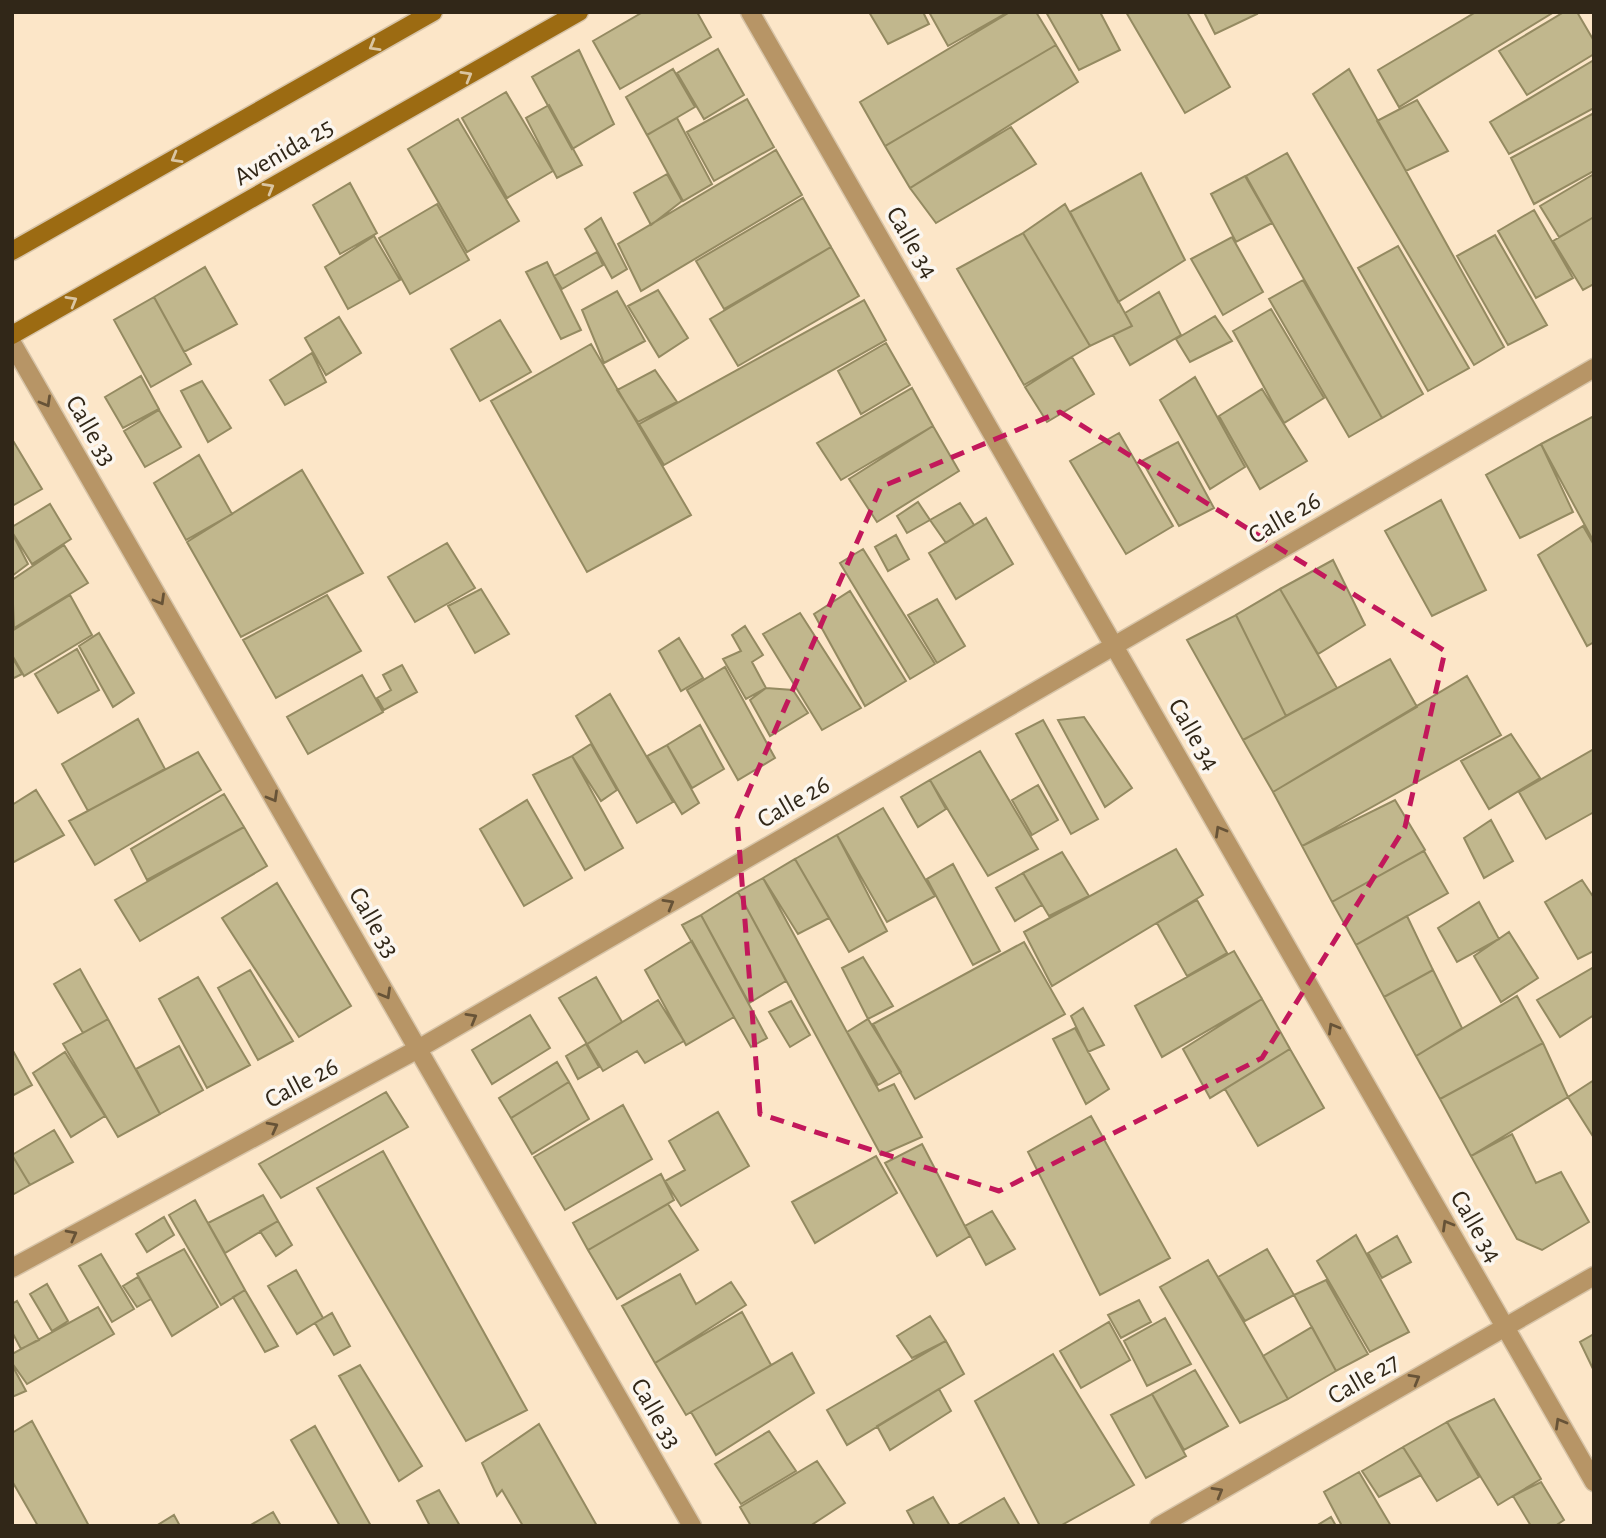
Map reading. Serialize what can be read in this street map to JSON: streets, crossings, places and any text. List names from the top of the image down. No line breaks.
{"streets":{"main road":["Avenida 25"],"street":["Calle 34","Calle 33","Calle 26","Calle 27"]},"crossings":[["Calle 34","Calle 26"],["Calle 34","Calle 27"],["Calle 33","Calle 26"]],"one_way":["Calle 34","Calle 33","Calle 26","Calle 27"]}
